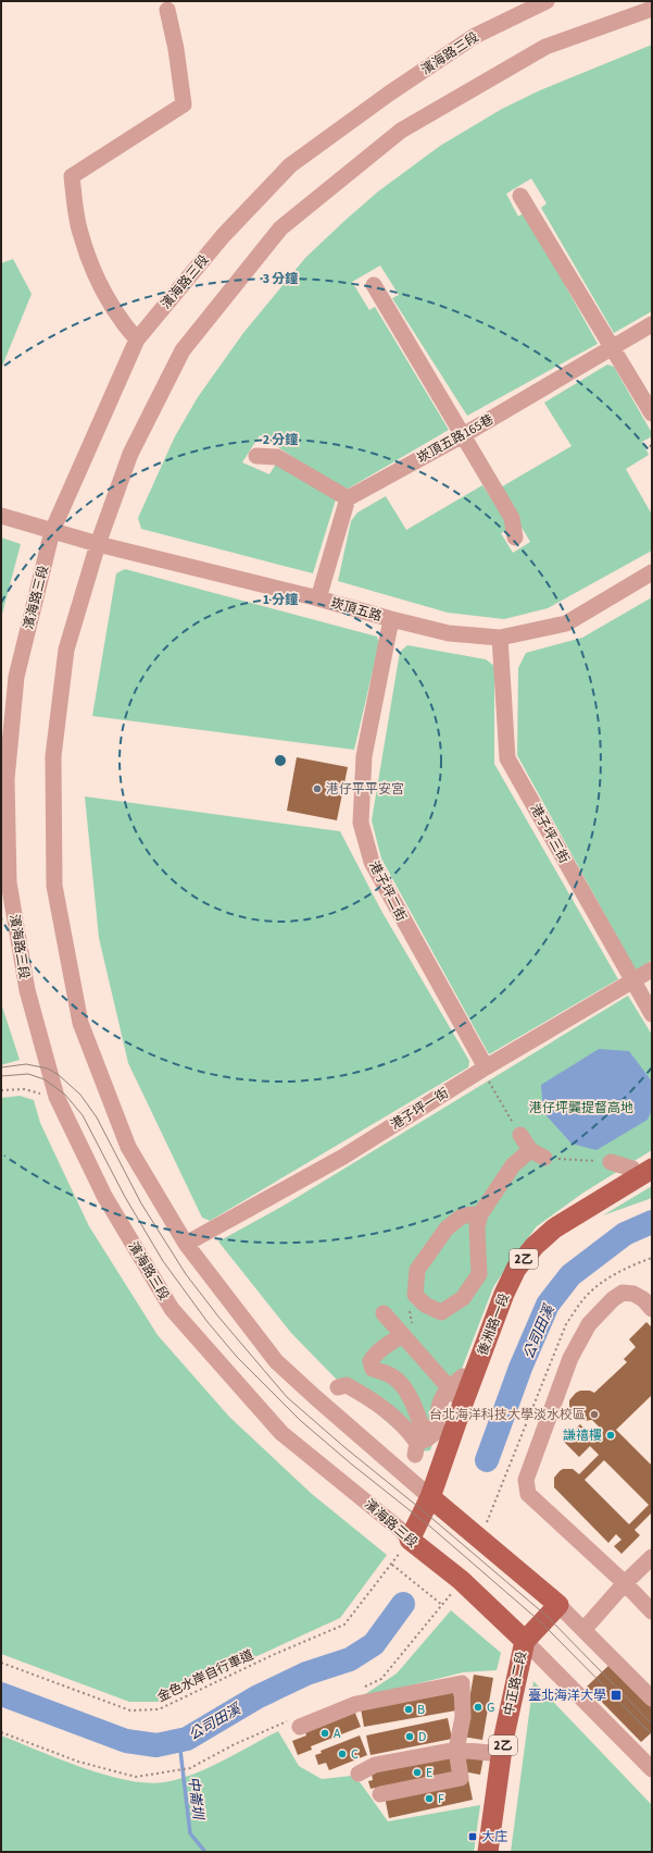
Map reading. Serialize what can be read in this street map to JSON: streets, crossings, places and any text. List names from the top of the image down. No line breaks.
{"streets":{"main road":["濱海路三段","2乙","後洲路一段","中正路二段"],"street":["崁頂五路165巷","崁頂五路","港子坪三街","港子坪二街","港子坪一街"],"path":["金色水岸自行車道"]},"crossings":[["濱海路三段","崁頂五路"],["濱海路三段","後洲路一段"],["濱海路三段","中正路二段"],["崁頂五路","港子坪三街"],["崁頂五路","港子坪二街"],["港子坪三街","港子坪一街"],["港子坪二街","港子坪一街"]],"water":["公司田溪","中崙圳"],"parks":["港仔坪龔提督高地"],"places":{"other":["港仔平平安宮","台北海洋科技大學淡水校區","謙禧樓","G","B","A","D","C","E","F"],"transit":["臺北海洋大學","大庄"]},"rings":["3 分鐘","2 分鐘","1 分鐘"]}
